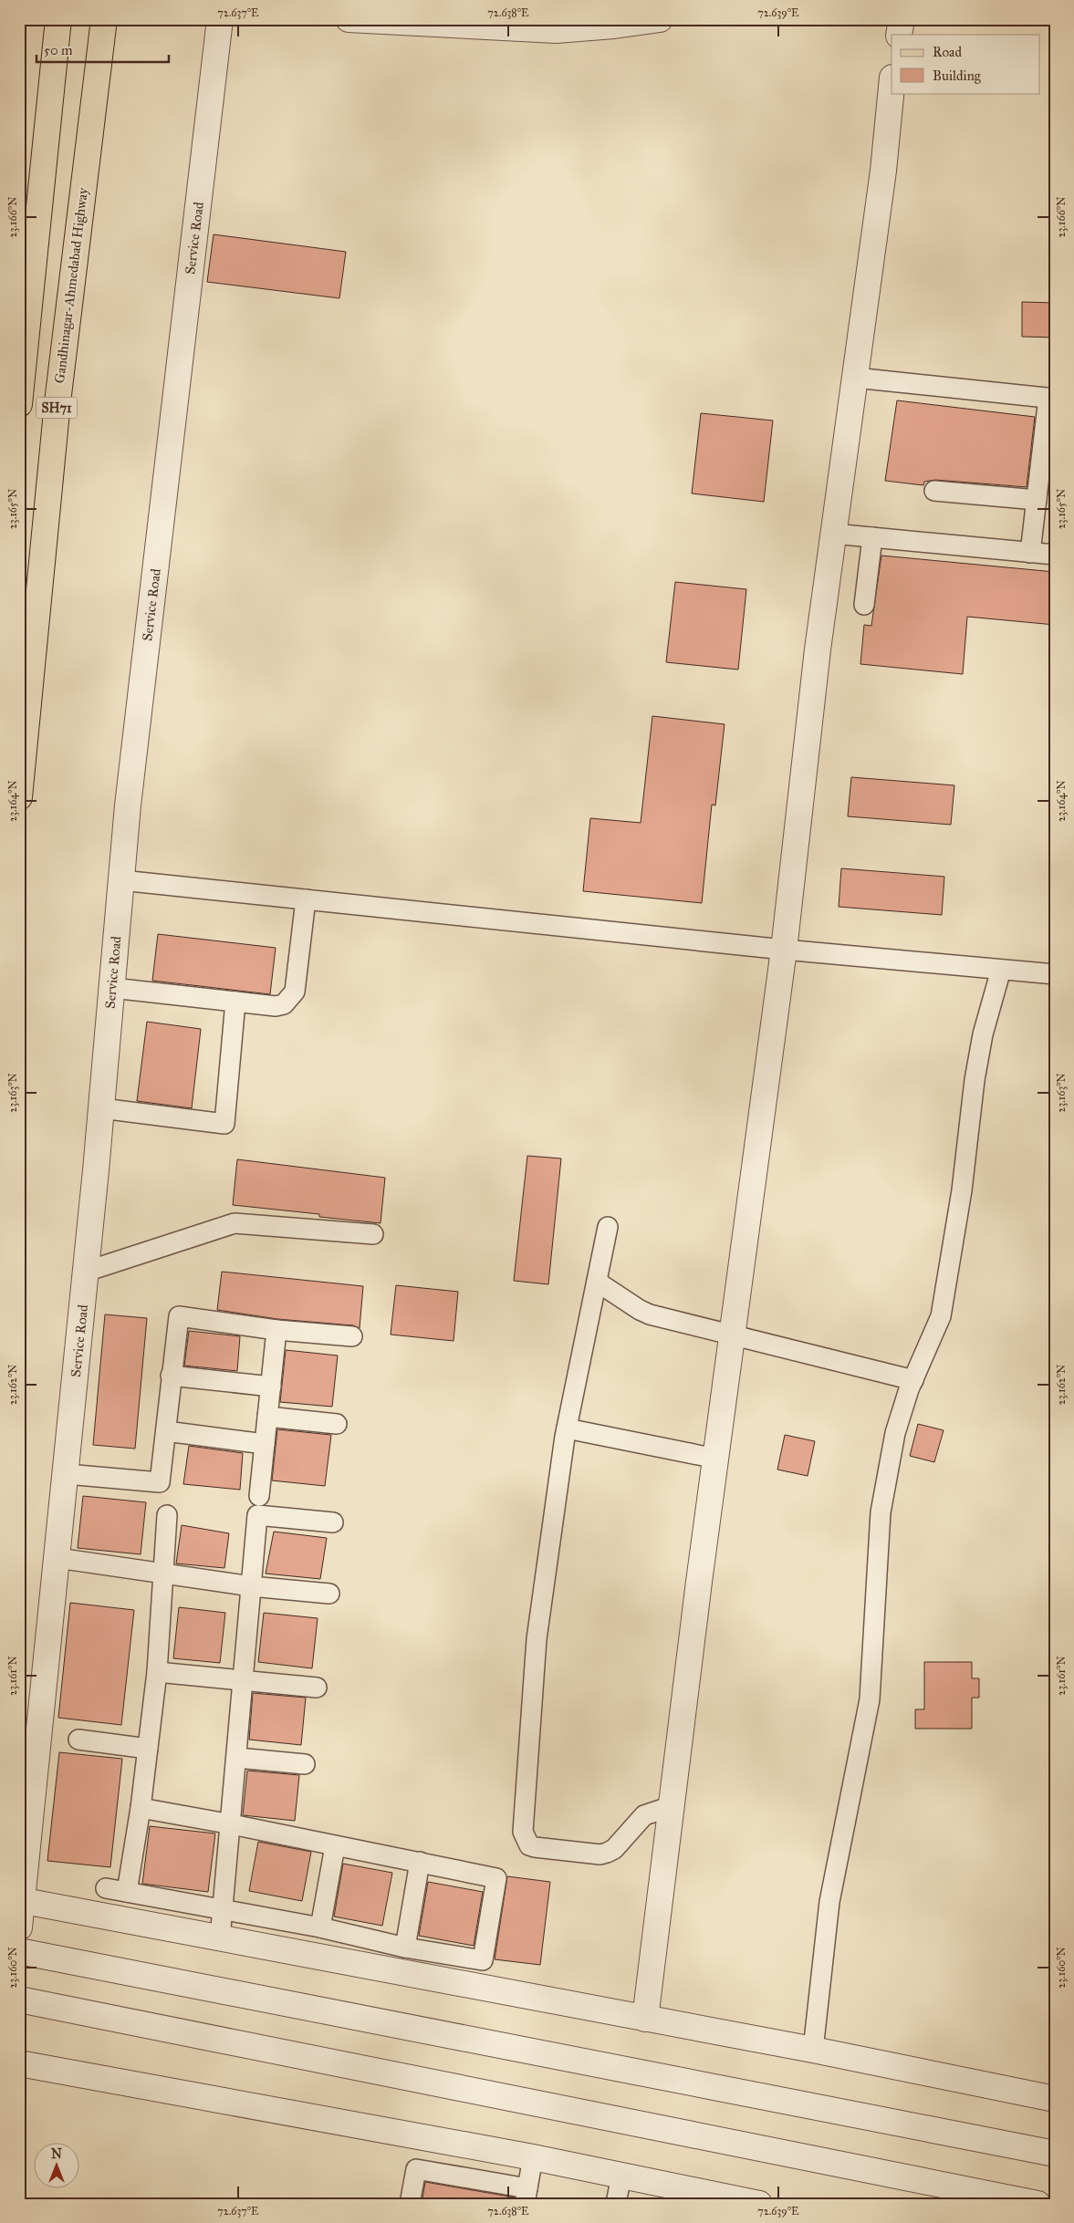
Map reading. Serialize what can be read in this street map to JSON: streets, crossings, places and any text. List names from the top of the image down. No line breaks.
{"streets":{"main road":["Gandhinagar-Ahmedabad Highway","SH71"],"street":["Service Road"]},"legend":["Road","Building"],"scale_bar":"50 m","north":"top","coordinates":["72.637°E","72.638°E","72.639°E","23.166°N","23.165°N","23.164°N","23.163°N","23.162°N","23.161°N","23.160°N"]}
